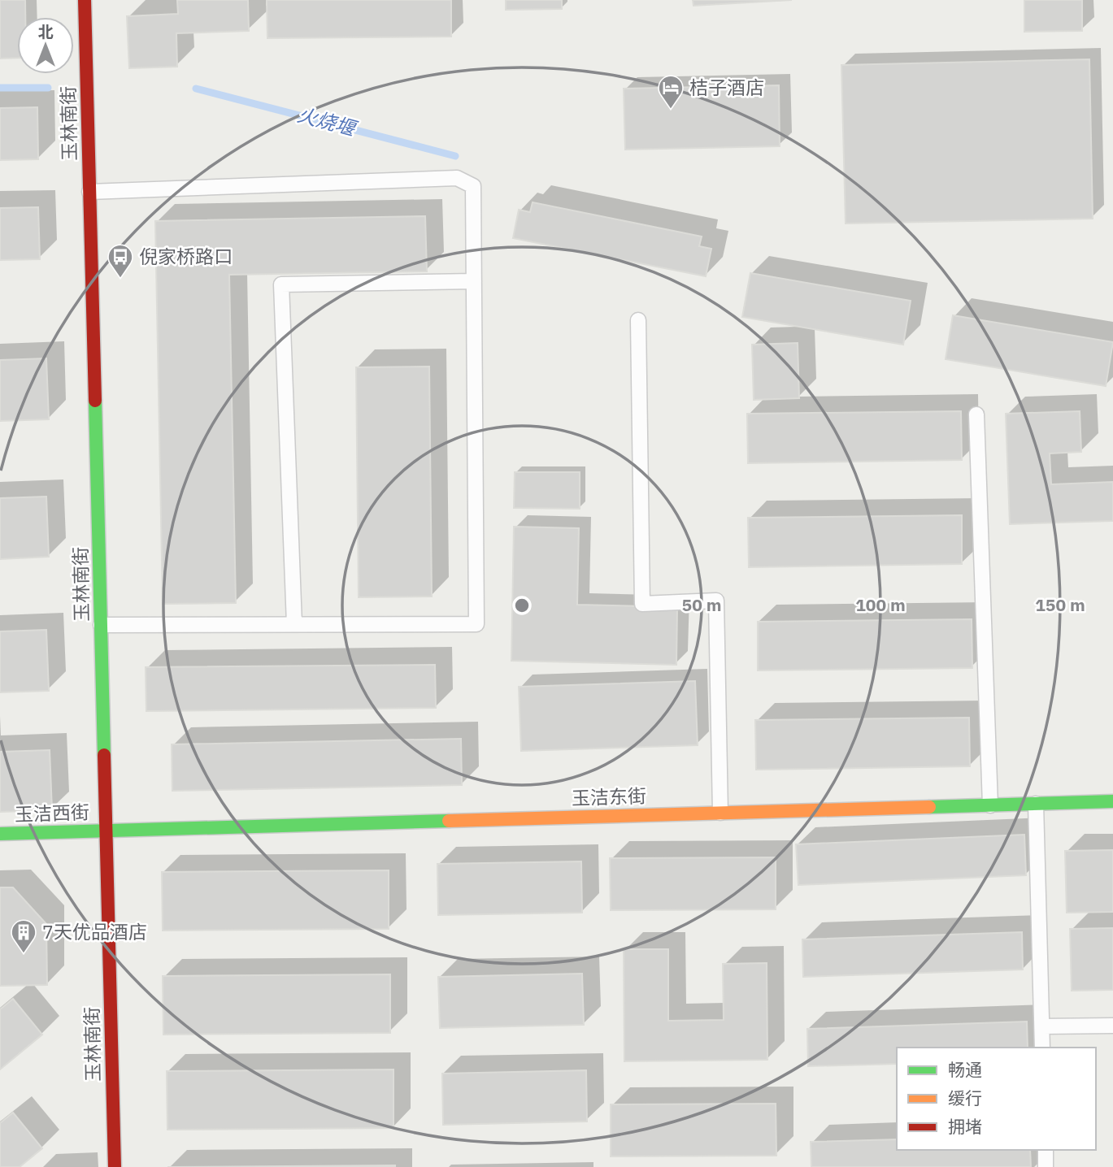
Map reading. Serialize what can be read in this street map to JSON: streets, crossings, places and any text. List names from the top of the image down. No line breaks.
{"streets":{"street":["玉林南街","玉洁东街","玉洁西街"]},"crossings":[["玉林南街","玉洁东街"],["玉林南街","玉洁西街"],["玉洁东街","玉洁西街"]],"water":["火烧堰"],"places":{"hotel":["桔子酒店"],"bus stop":["倪家桥路口"],"building":["7天优品酒店"]},"legend":["畅通","缓行","拥堵"],"north":"top","rings":["50 m","100 m","150 m"]}
